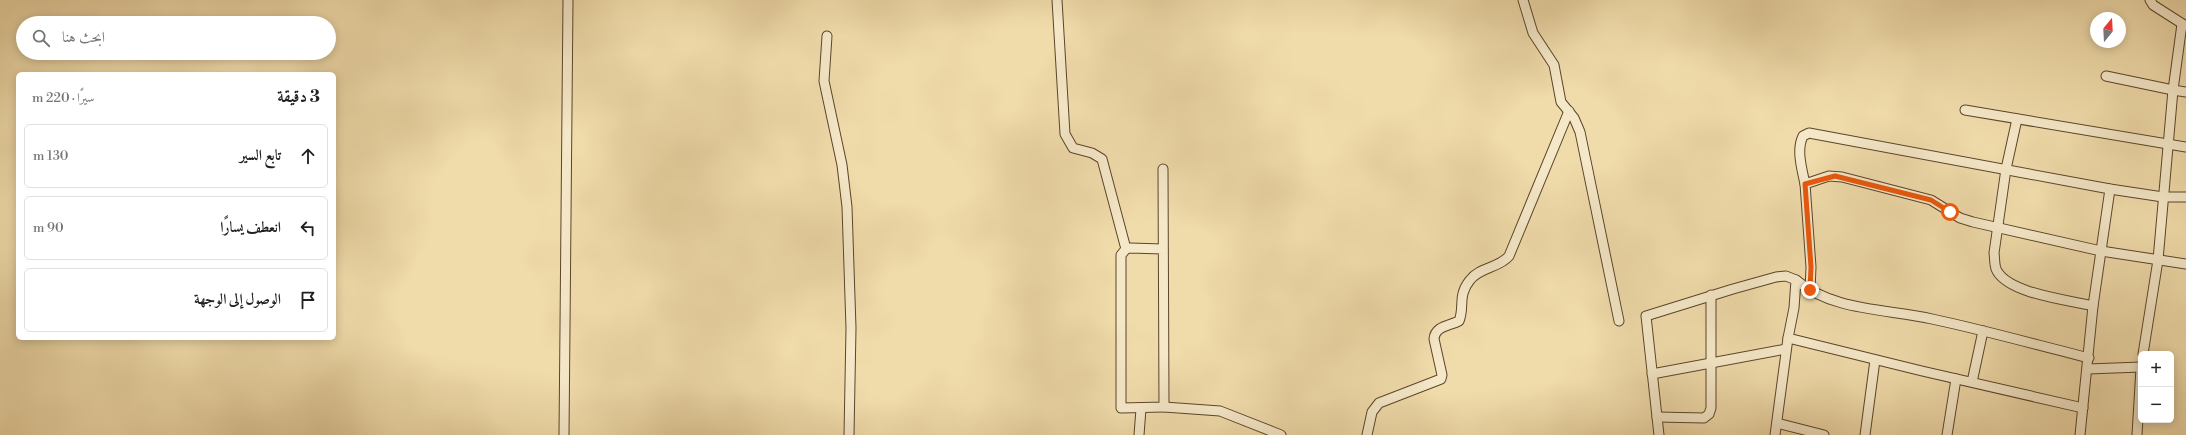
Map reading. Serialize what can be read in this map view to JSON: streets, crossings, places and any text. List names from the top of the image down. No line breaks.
{"north":"top","page":{"search":"ابحث هنا","heading":["3 دقيقة","سيرًا · 220 m"],"list":[["تابع السير","130 m"],["انعطف يسارًا","90 m"],"الوصول إلى الوجهة"],"map_buttons":["+","−"]}}
